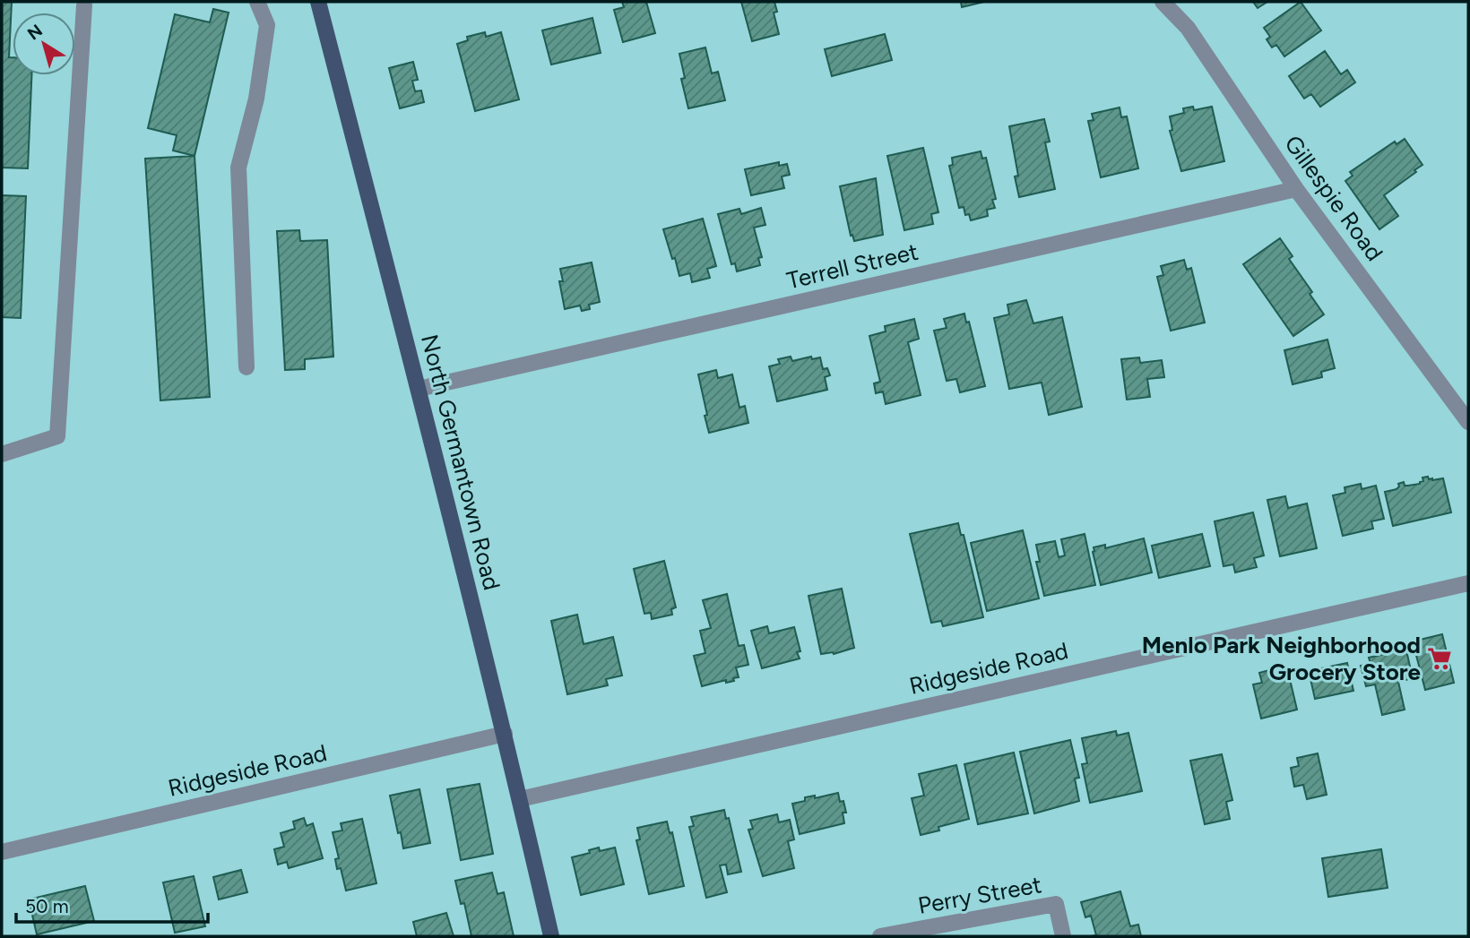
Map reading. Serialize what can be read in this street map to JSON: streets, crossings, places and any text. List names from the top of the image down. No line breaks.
{"streets":{"main road":["North Germantown Road"],"street":["Gillespie Road","Terrell Street","Ridgeside Road","Perry Street"]},"crossings":[["Gillespie Road","Terrell Street"],["Terrell Street","North Germantown Road"],["North Germantown Road","Ridgeside Road"]],"places":{"supermarket":["Menlo Park Neighborhood Grocery Store"]},"scale_bar":"50 m","north":"top left"}
